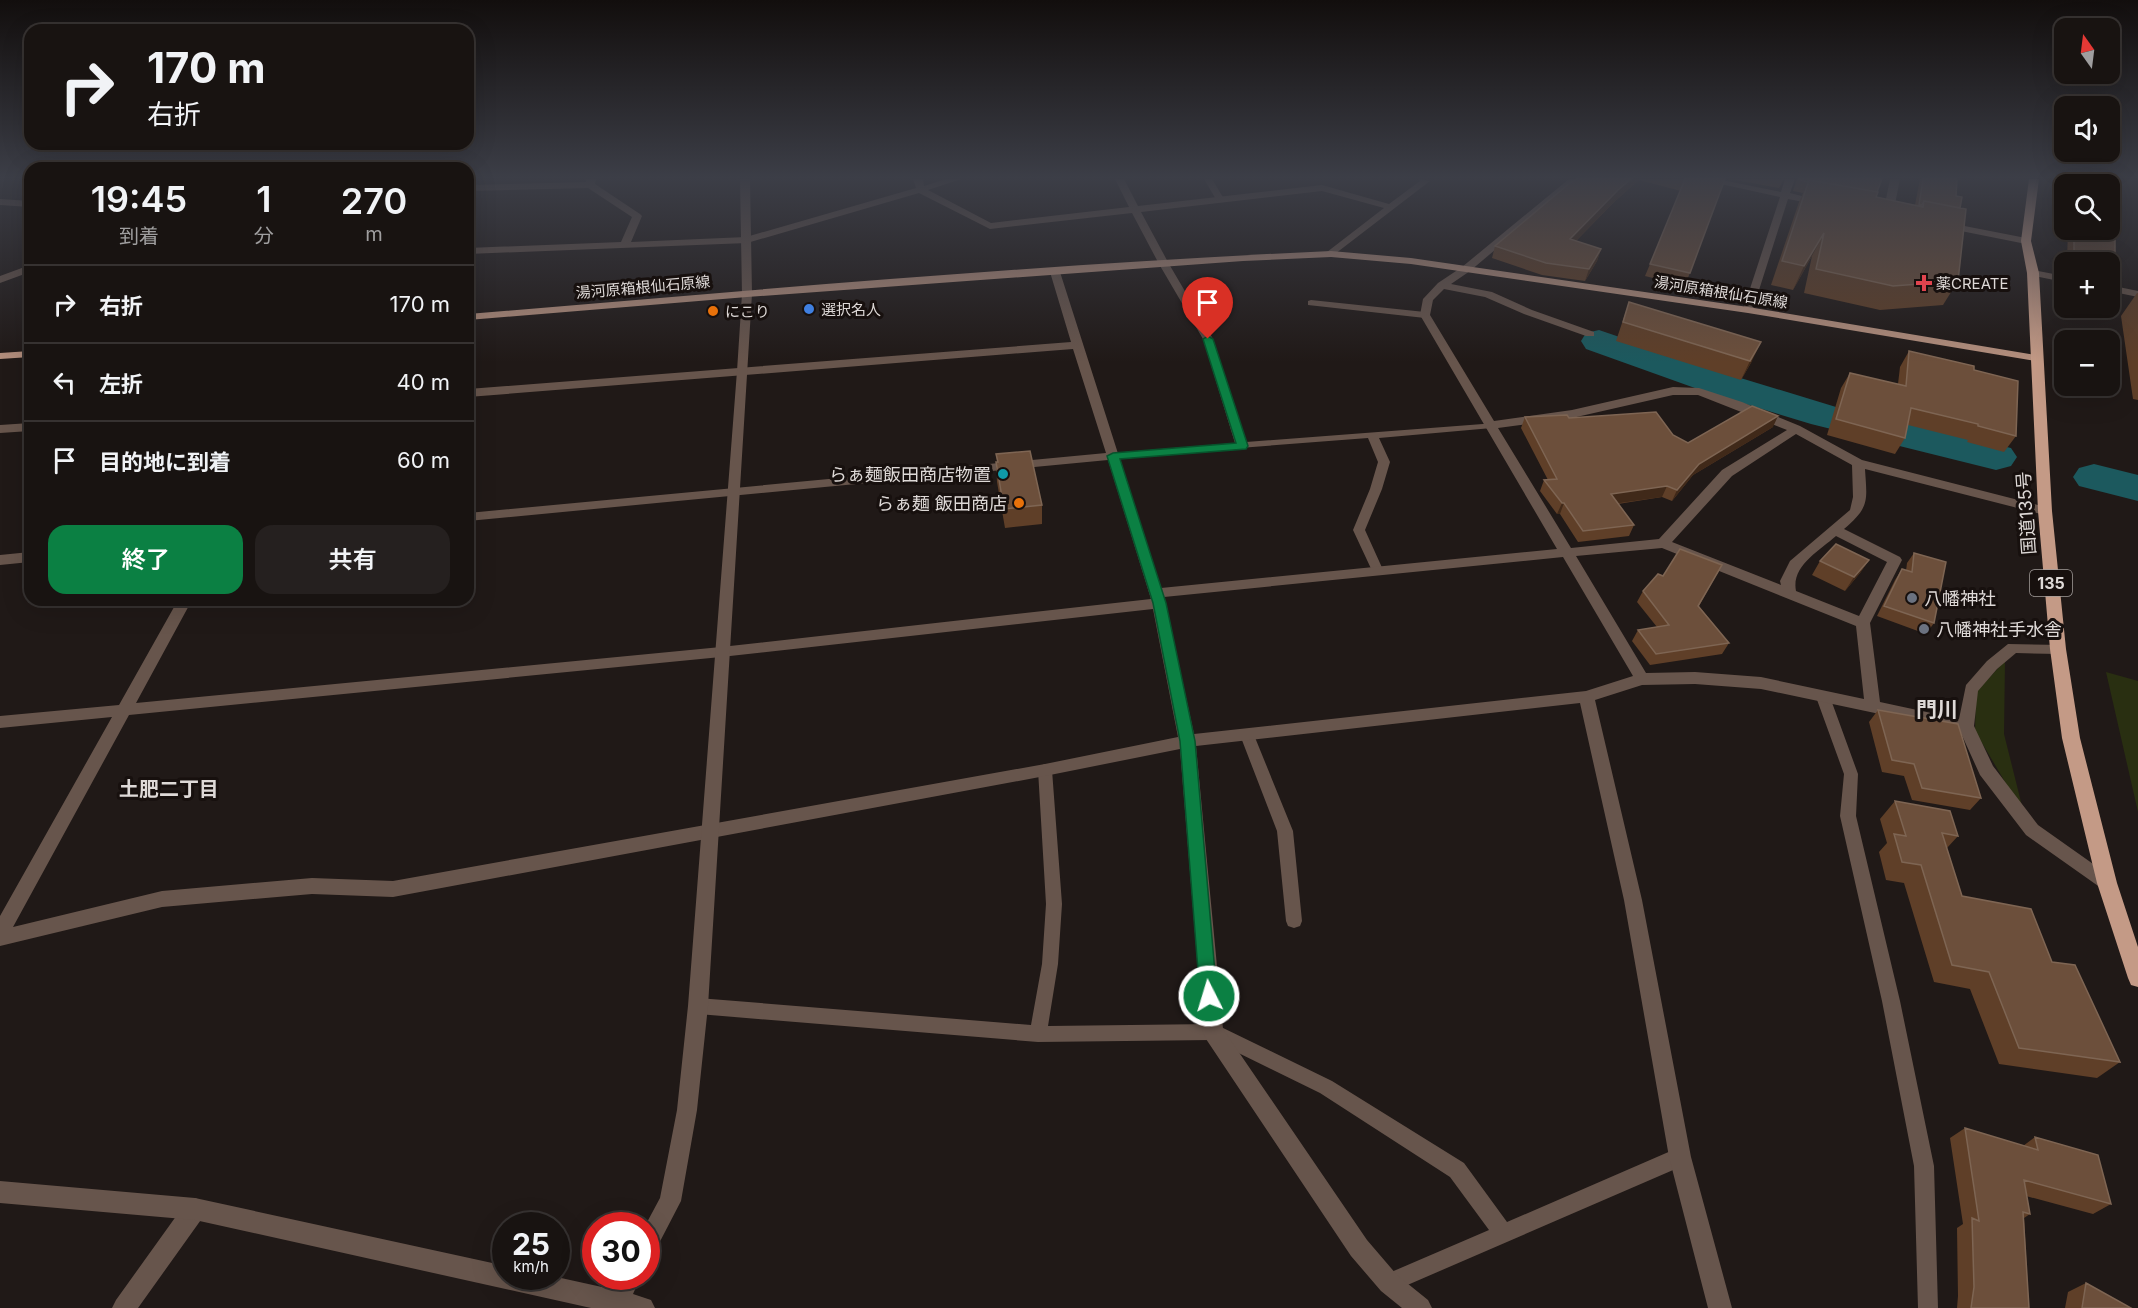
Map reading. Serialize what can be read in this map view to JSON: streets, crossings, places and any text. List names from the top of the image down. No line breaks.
{"streets":{"highway":["国道135号","135"],"main road":["湯河原箱根仙石原線"]},"crossings":[["湯河原箱根仙石原線","国道135号"]],"districts":["門川","土肥二丁目"],"places":{"health":["薬CREATE"],"other":["選択名人","にこり","らぁ麺飯田商店物置","らぁ麺 飯田商店","八幡神社","八幡神社手水舎"]},"north":"top","page":{"map_buttons":["+","−"],"turn":["170 m","右折"],"eta":["19:45","到着","1","分","270","m"],"list":[{"name":"右折","value":"170 m"},{"name":"左折","value":"40 m"},{"name":"目的地に到着","value":"60 m"}],"buttons":["終了","共有"],"speed":"25 km/h","limit":"30"}}
